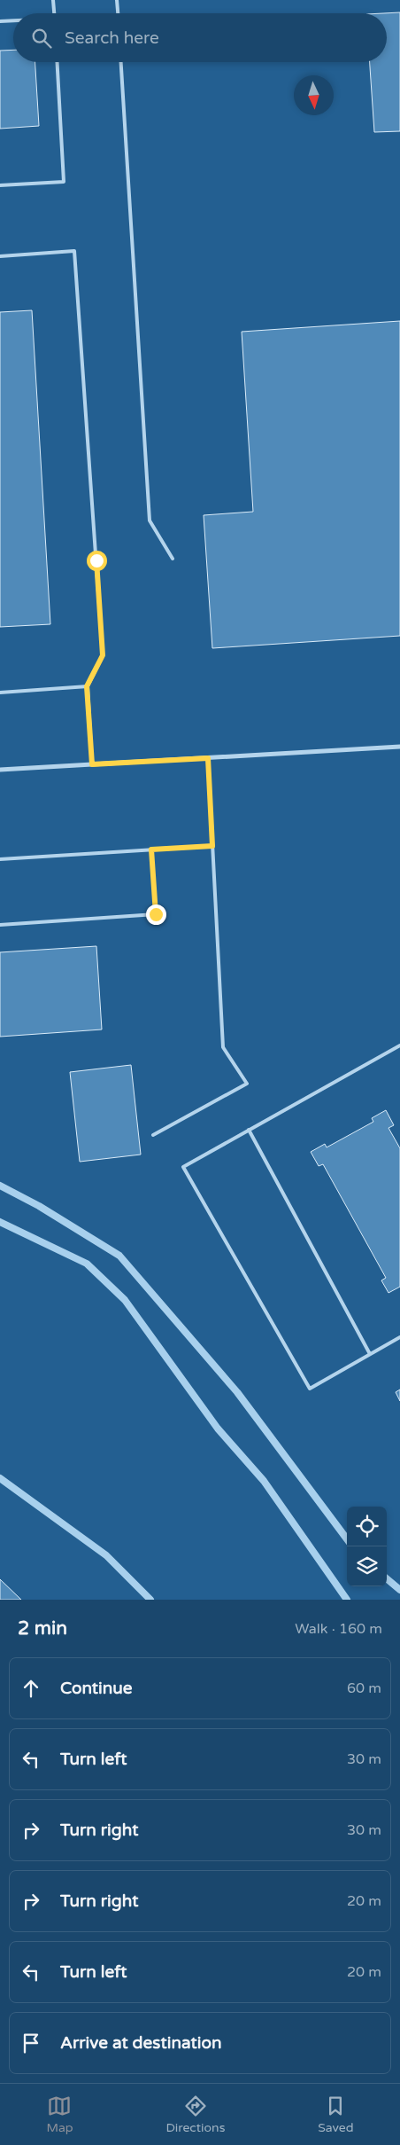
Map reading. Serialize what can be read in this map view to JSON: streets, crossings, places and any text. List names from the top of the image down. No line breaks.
{"north":"bottom","page":{"search":"Search here","heading":["2 min","Walk · 160 m"],"list":[["Continue","60 m"],["Turn left","30 m"],["Turn right","30 m"],["Turn right","20 m"],["Turn left","20 m"],"Arrive at destination"],"nav":["Map","Directions","Saved"]}}
